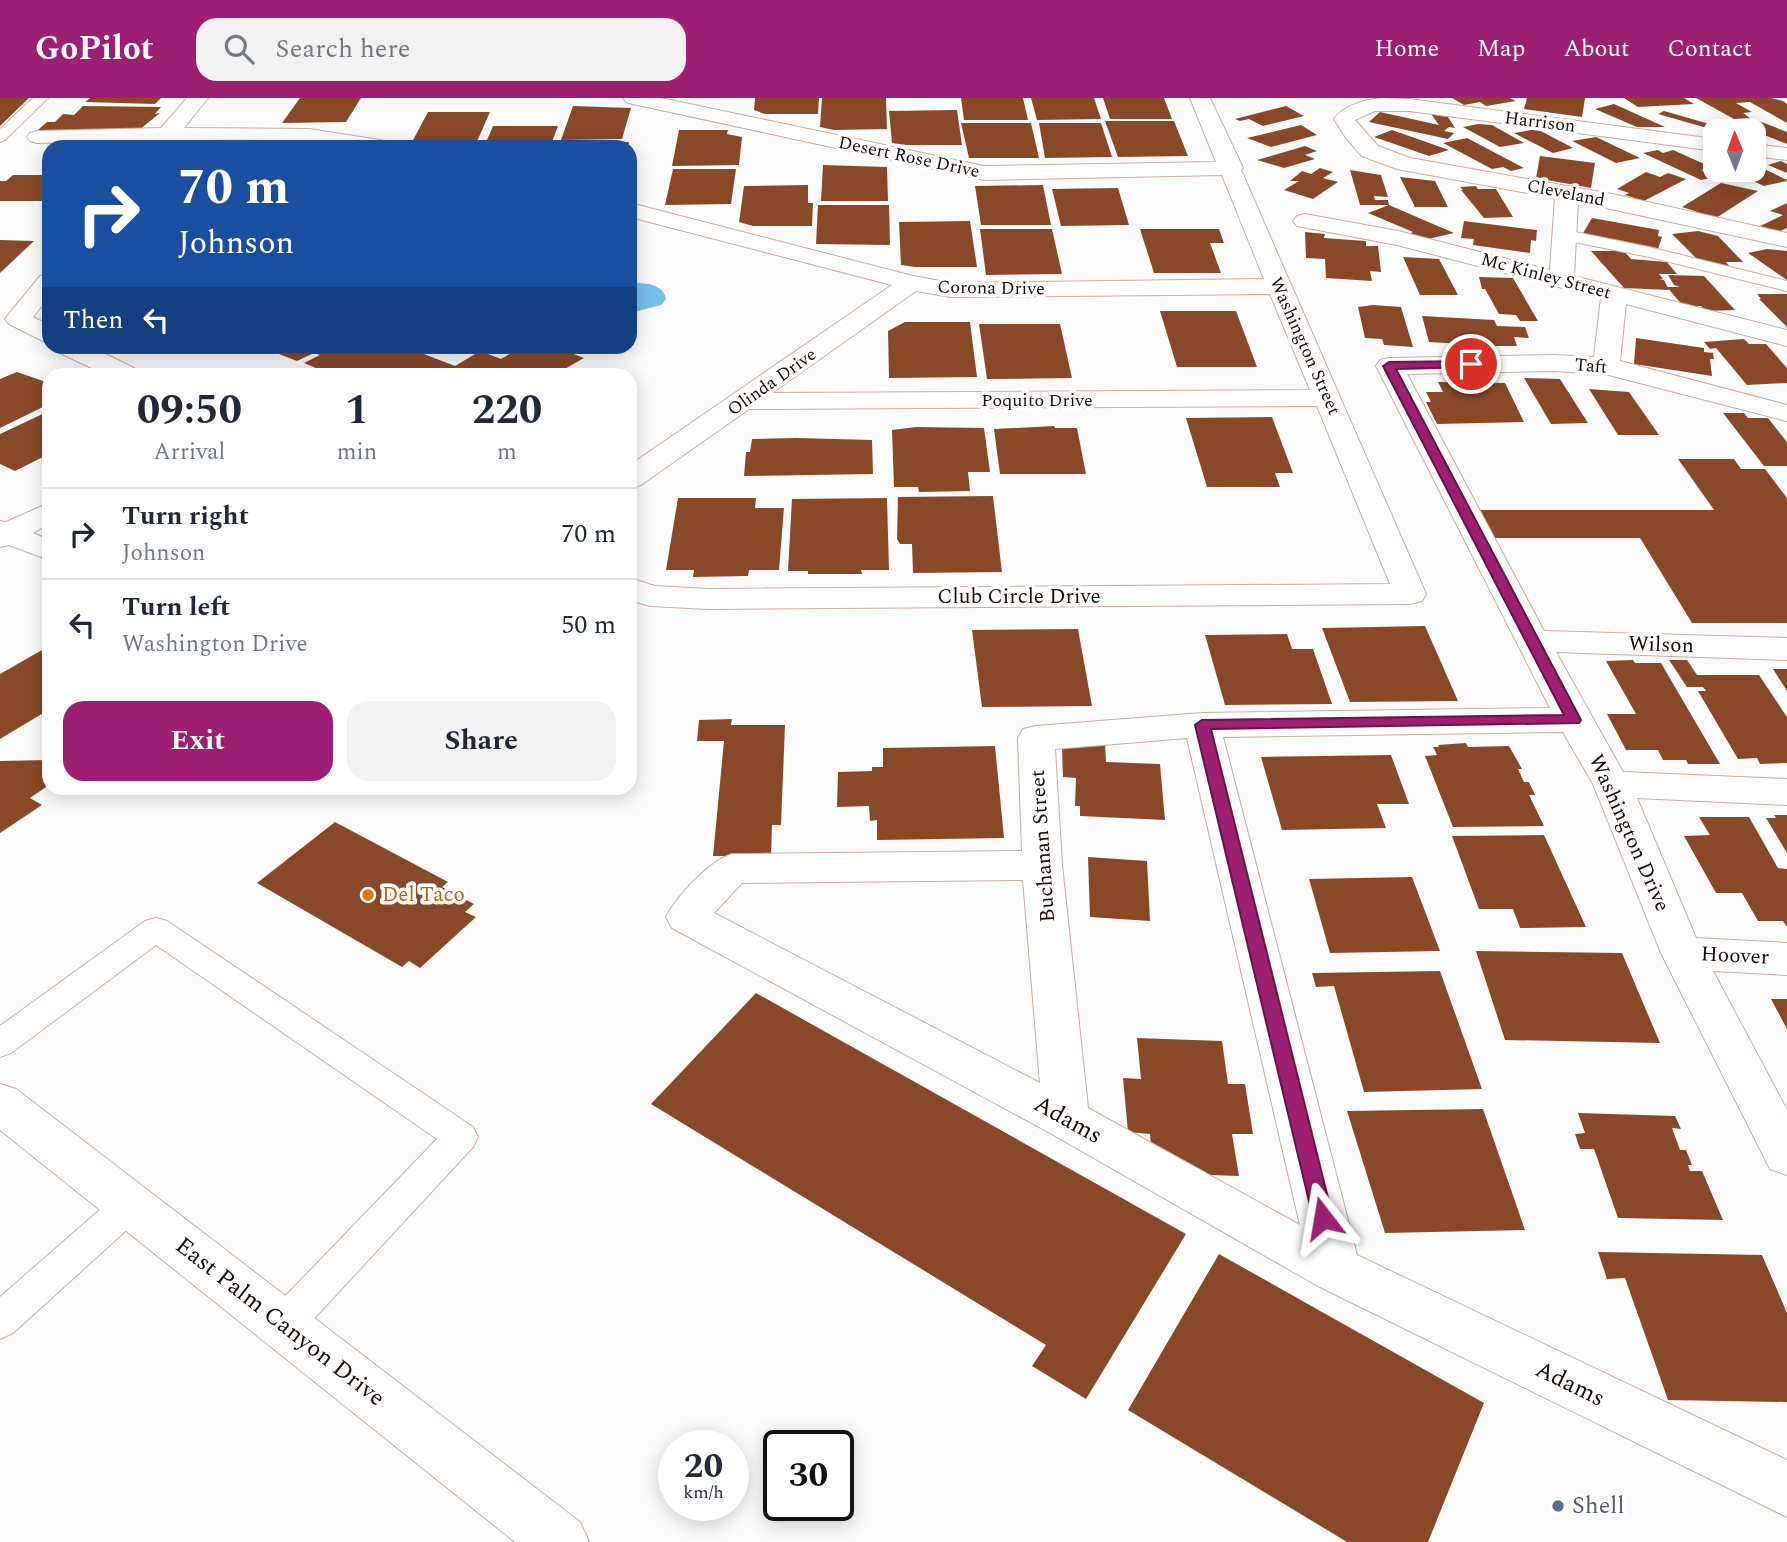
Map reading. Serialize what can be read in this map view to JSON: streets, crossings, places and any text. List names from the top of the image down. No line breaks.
{"streets":{"street":["Harrison","Desert Rose Drive","Cleveland","Mc Kinley Street","Corona Drive","Washington Street","Taft","Olinda Drive","Poquito Drive","Club Circle Drive","Wilson","Washington Drive","Buchanan Street","Hoover","Adams","East Palm Canyon Drive"]},"crossings":[["Harrison","Cleveland"],["Desert Rose Drive","Washington Street"],["Corona Drive","Washington Street"],["Corona Drive","Olinda Drive"],["Washington Street","Poquito Drive"],["Washington Street","Club Circle Drive"],["Taft","Washington Drive"],["Olinda Drive","Poquito Drive"],["Wilson","Washington Drive"],["Washington Drive","Hoover"],["Buchanan Street","Adams"]],"places":["Del Taco","Shell"],"north":"top","page":{"header":"GoPilot","search":"Search here","nav":["Home","Map","About","Contact"],"turn":["70 m","Johnson"],"then":"Then","eta":["09:50","Arrival","1","min","220","m"],"list":[{"name":"Turn right","note":"Johnson","value":"70 m"},{"name":"Turn left","note":"Washington Drive","value":"50 m"}],"buttons":["Exit","Share"],"speed":"20 km/h","limit":"30"}}
